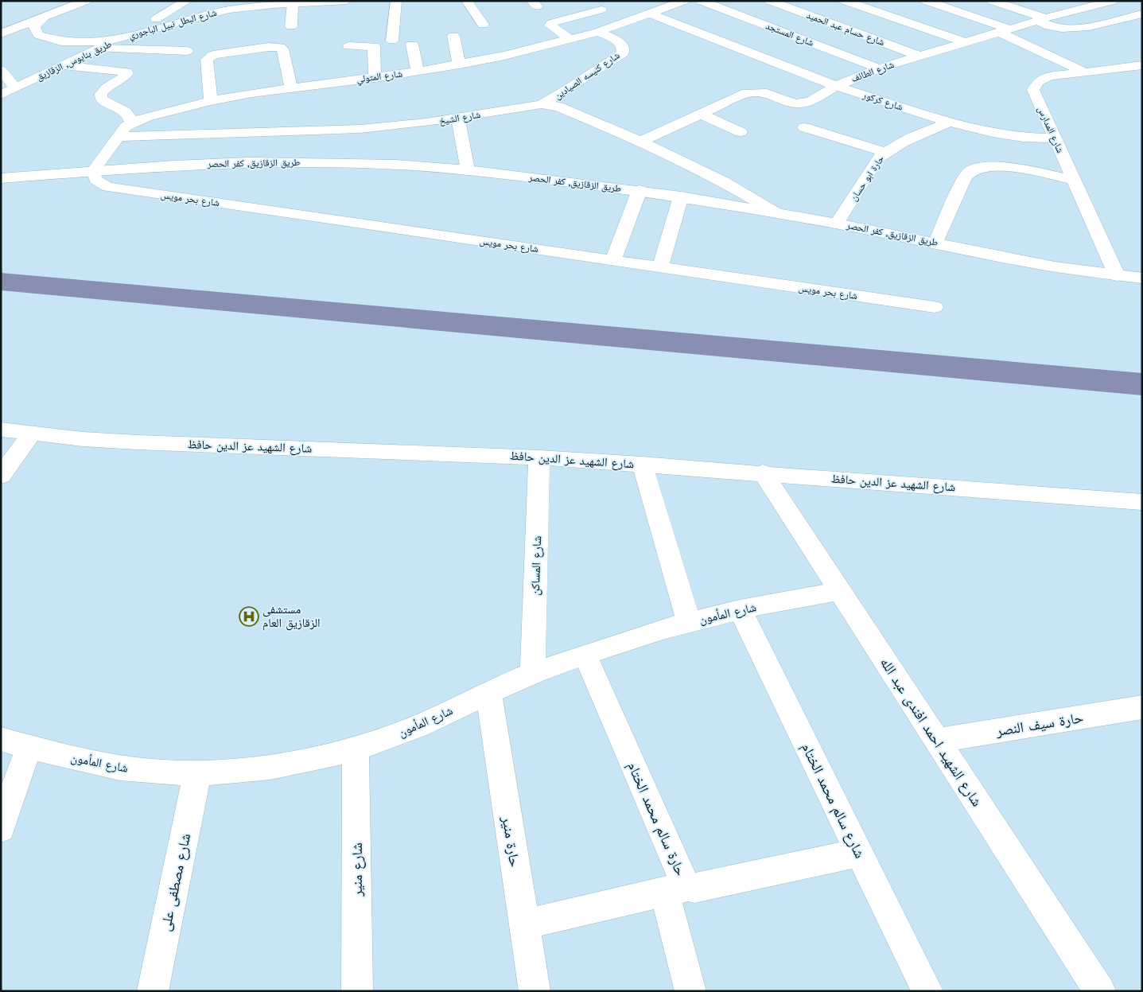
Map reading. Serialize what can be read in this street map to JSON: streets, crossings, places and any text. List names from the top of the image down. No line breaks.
{"streets":{"street":["شارع البطل نبيل الباجوري","شارع حسام عبد الحميد","شارع المستجد","طريق بنايوس, الزقازيق","شارع الطائف","شارع كنيسه الصيادين","شارع المتولي","شارع كركور","شارع الشيخ","شارع المدارس","طريق الزقازيق, كفر الحصر","حارة ابو حسان","شارع بحر مويس","شارع الشهيد عز الدين حافظ","شارع المساكن","شارع المأمون","حارة سيف النصر","شارع الشهيد احمد افندى عبد الله","شارع سالم محمد الختام","حارة سالم محمد الختام","حارة منير","شارع منير","شارع مصطفى على"]},"crossings":[["شارع البطل نبيل الباجوري","طريق بنايوس, الزقازيق"],["شارع حسام عبد الحميد","شارع الطائف"],["شارع المستجد","شارع الطائف"],["شارع الطائف","شارع كركور"],["شارع الطائف","شارع الشيخ"],["شارع كنيسه الصيادين","شارع المتولي"],["شارع كنيسه الصيادين","شارع الشيخ"],["شارع المتولي","شارع كركور"],["شارع المتولي","شارع الشيخ"],["شارع المتولي","طريق الزقازيق, كفر الحصر"],["شارع المتولي","شارع بحر مويس"],["شارع كركور","شارع المدارس"],["شارع كركور","حارة ابو حسان"],["شارع الشيخ","طريق الزقازيق, كفر الحصر"],["شارع المدارس","طريق الزقازيق, كفر الحصر"],["طريق الزقازيق, كفر الحصر","حارة ابو حسان"],["طريق الزقازيق, كفر الحصر","شارع بحر مويس"],["شارع الشهيد عز الدين حافظ","شارع المساكن"],["شارع الشهيد عز الدين حافظ","شارع الشهيد احمد افندى عبد الله"],["شارع المساكن","شارع المأمون"],["شارع المأمون","شارع الشهيد احمد افندى عبد الله"],["شارع المأمون","شارع سالم محمد الختام"],["شارع المأمون","حارة سالم محمد الختام"],["شارع المأمون","حارة منير"],["شارع المأمون","شارع منير"],["شارع المأمون","شارع مصطفى على"],["حارة سيف النصر","شارع الشهيد احمد افندى عبد الله"],["شارع سالم محمد الختام","حارة سالم محمد الختام"]],"places":{"hospital":["مستشفى الزقازيق العام"]}}
